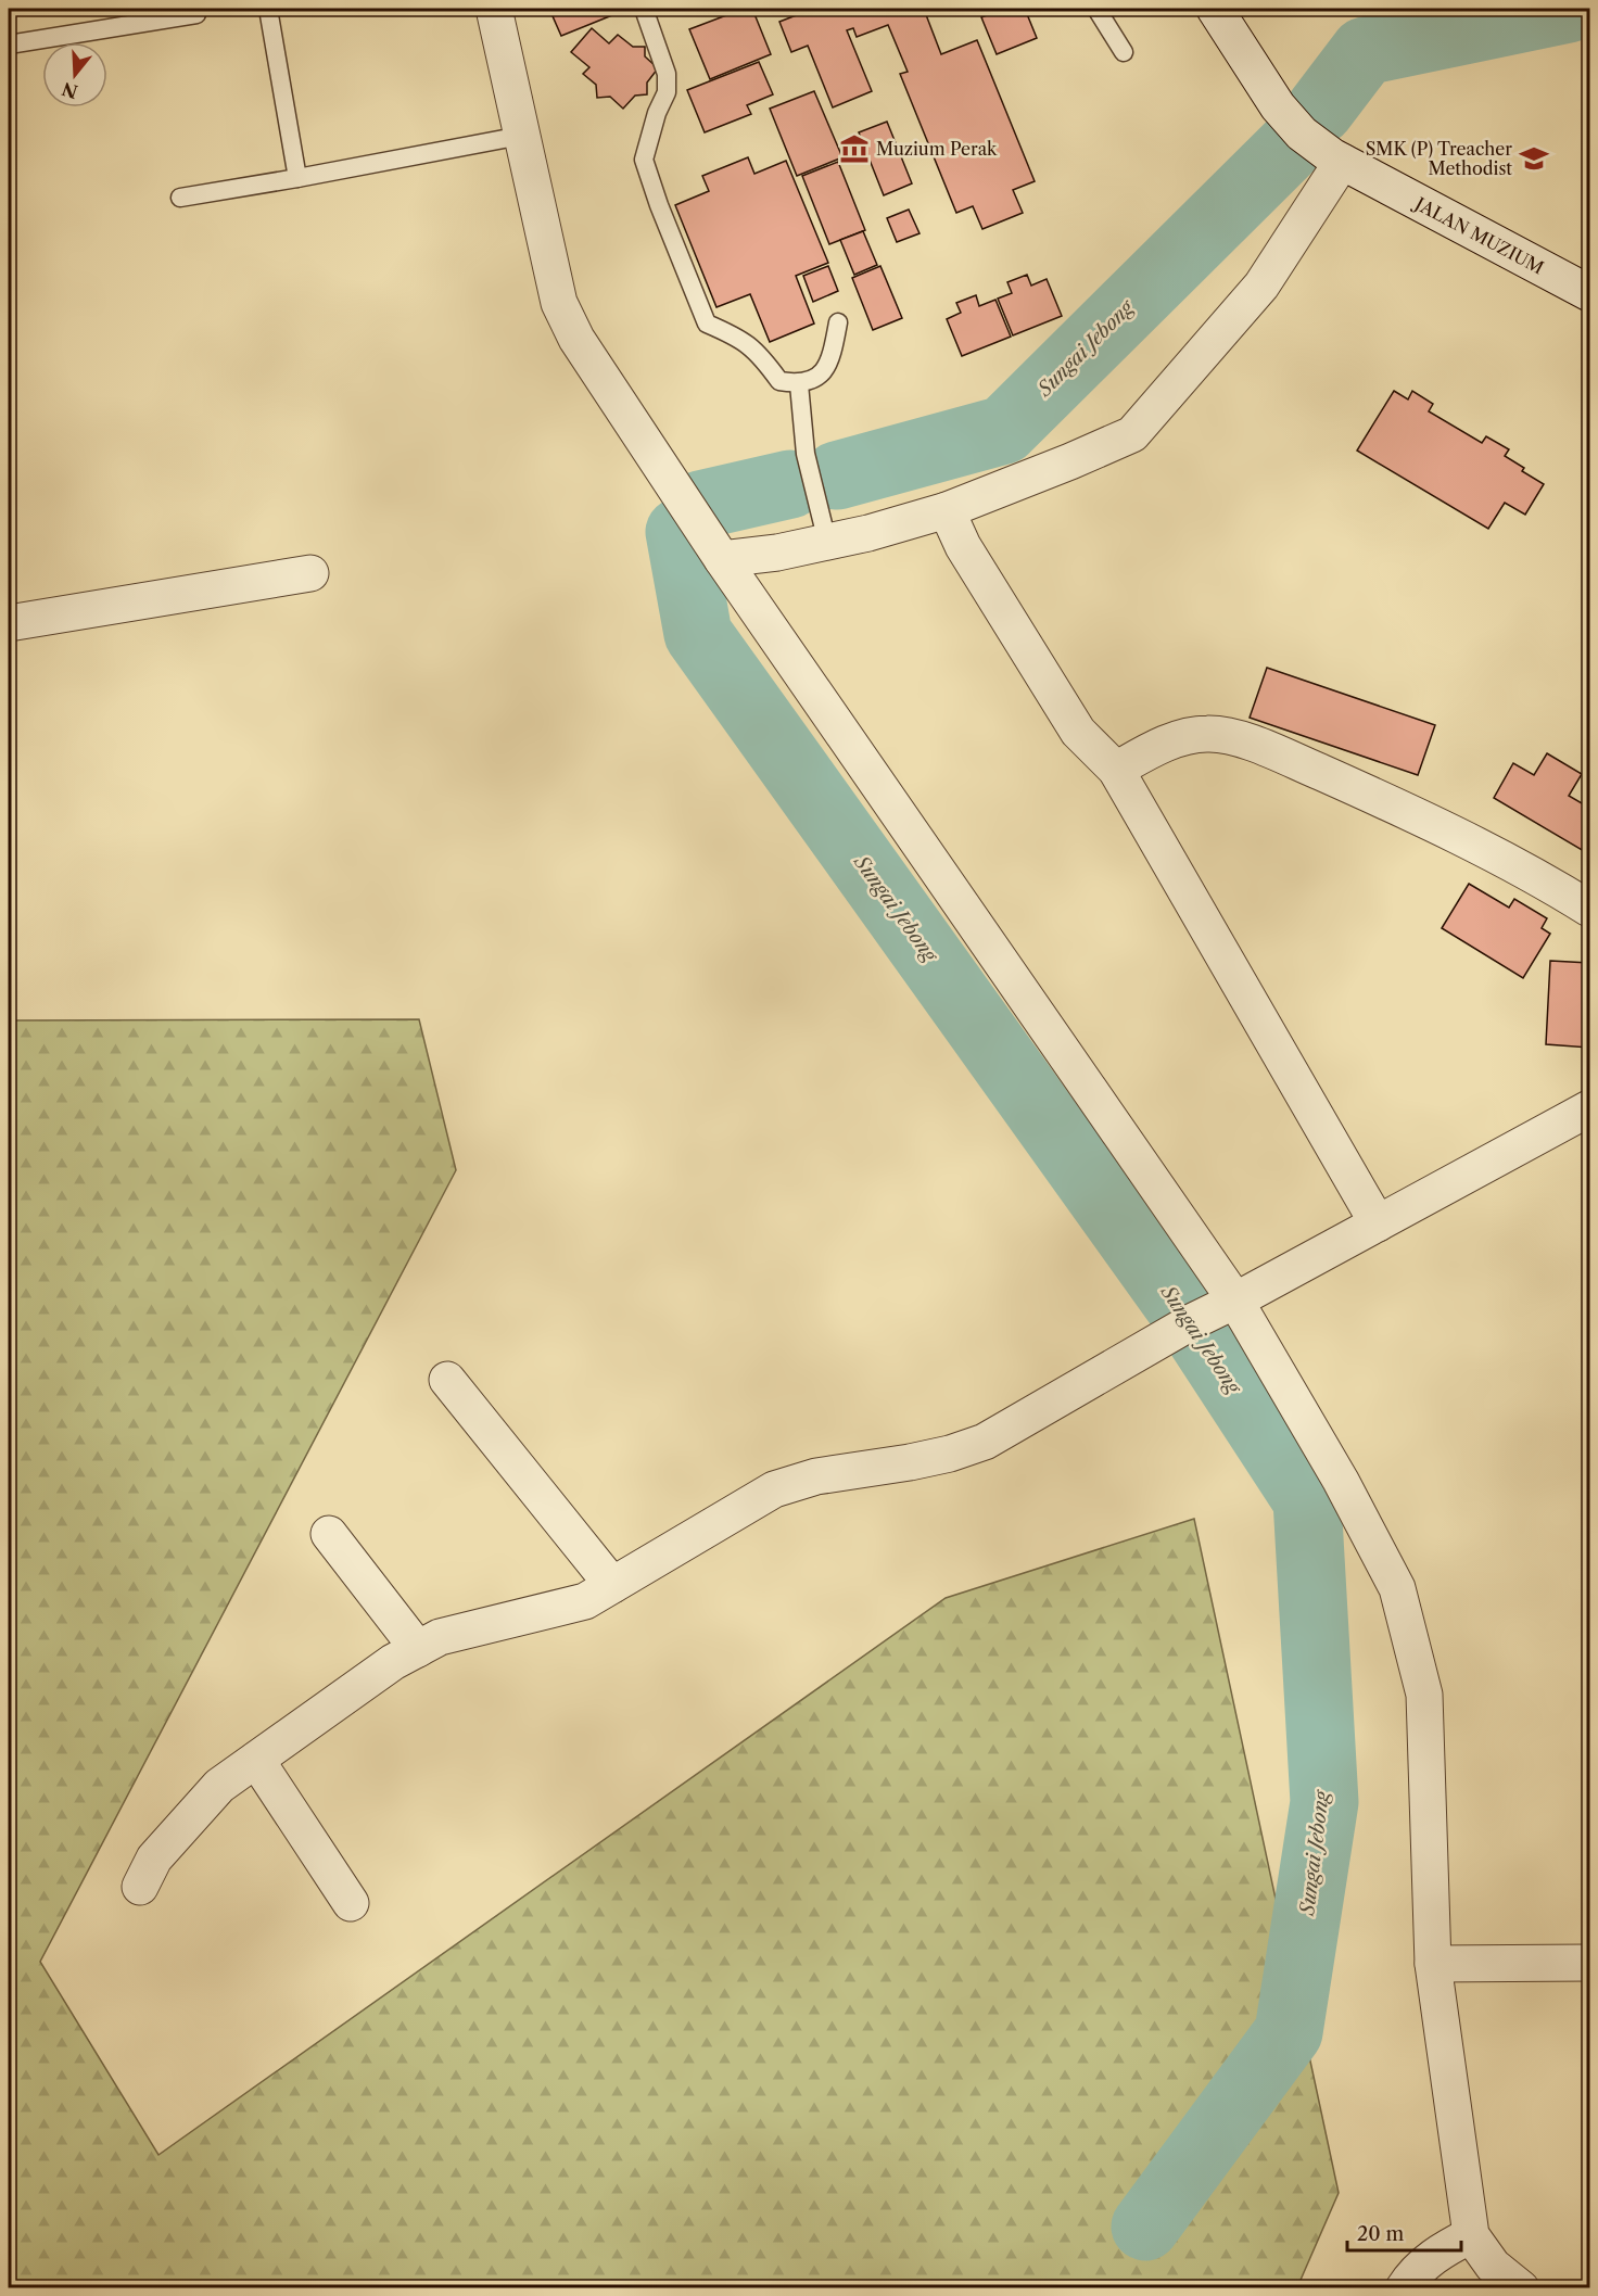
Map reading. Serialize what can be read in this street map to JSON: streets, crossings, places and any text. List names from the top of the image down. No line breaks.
{"streets":{"street":["JALAN MUZIUM"]},"water":["Sungai Jebong"],"places":{"museum":["Muzium Perak"],"school or university":["SMK (P) Treacher Methodist"]},"scale_bar":"20 m","north":"bottom"}
